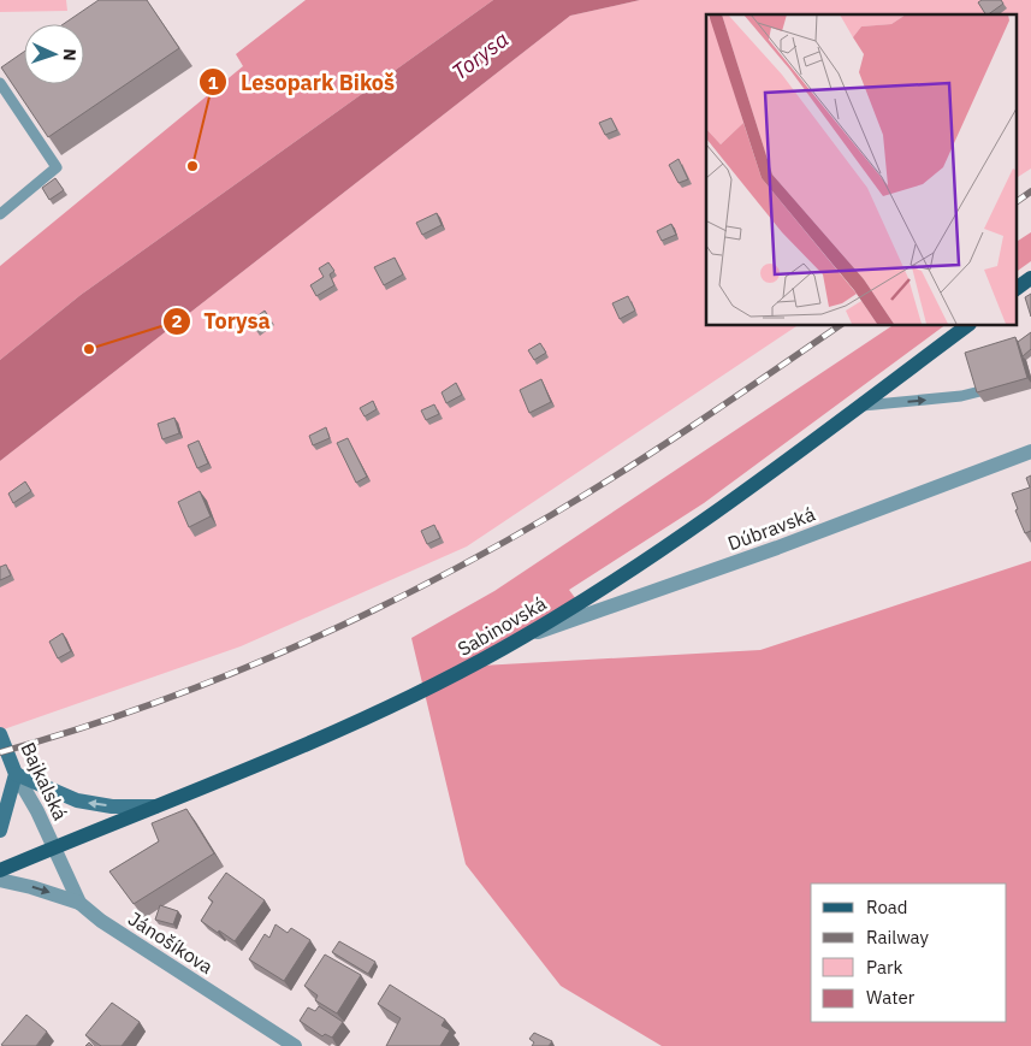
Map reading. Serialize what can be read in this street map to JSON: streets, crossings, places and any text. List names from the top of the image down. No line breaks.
{"streets":{"main road":["Sabinovská"],"street":["Dúbravská","Bajkalská","Jánošíkova"]},"crossings":[["Dúbravská","Sabinovská"],["Sabinovská","Bajkalská"],["Sabinovská","Jánošíkova"],["Bajkalská","Jánošíkova"]],"water":["Torysa"],"places":["Lesopark Bikoš","Torysa"],"legend":["Road","Railway","Park","Water"],"north":"right"}
